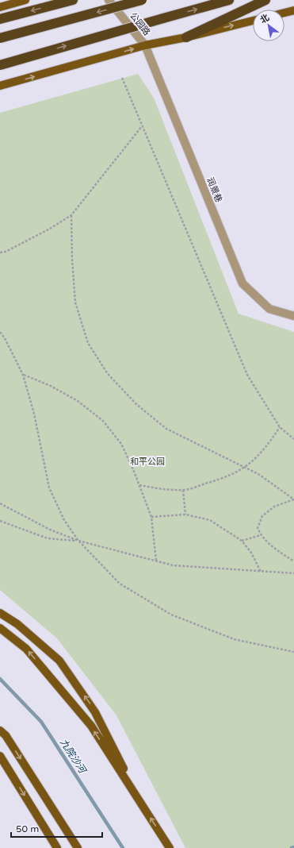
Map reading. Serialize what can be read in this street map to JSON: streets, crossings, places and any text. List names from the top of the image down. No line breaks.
{"streets":{"street":["公园路","润景巷"]},"crossings":[["公园路","润景巷"]],"water":["九院沙河"],"parks":["和平公园"],"scale_bar":"50 m","north":"top left"}
